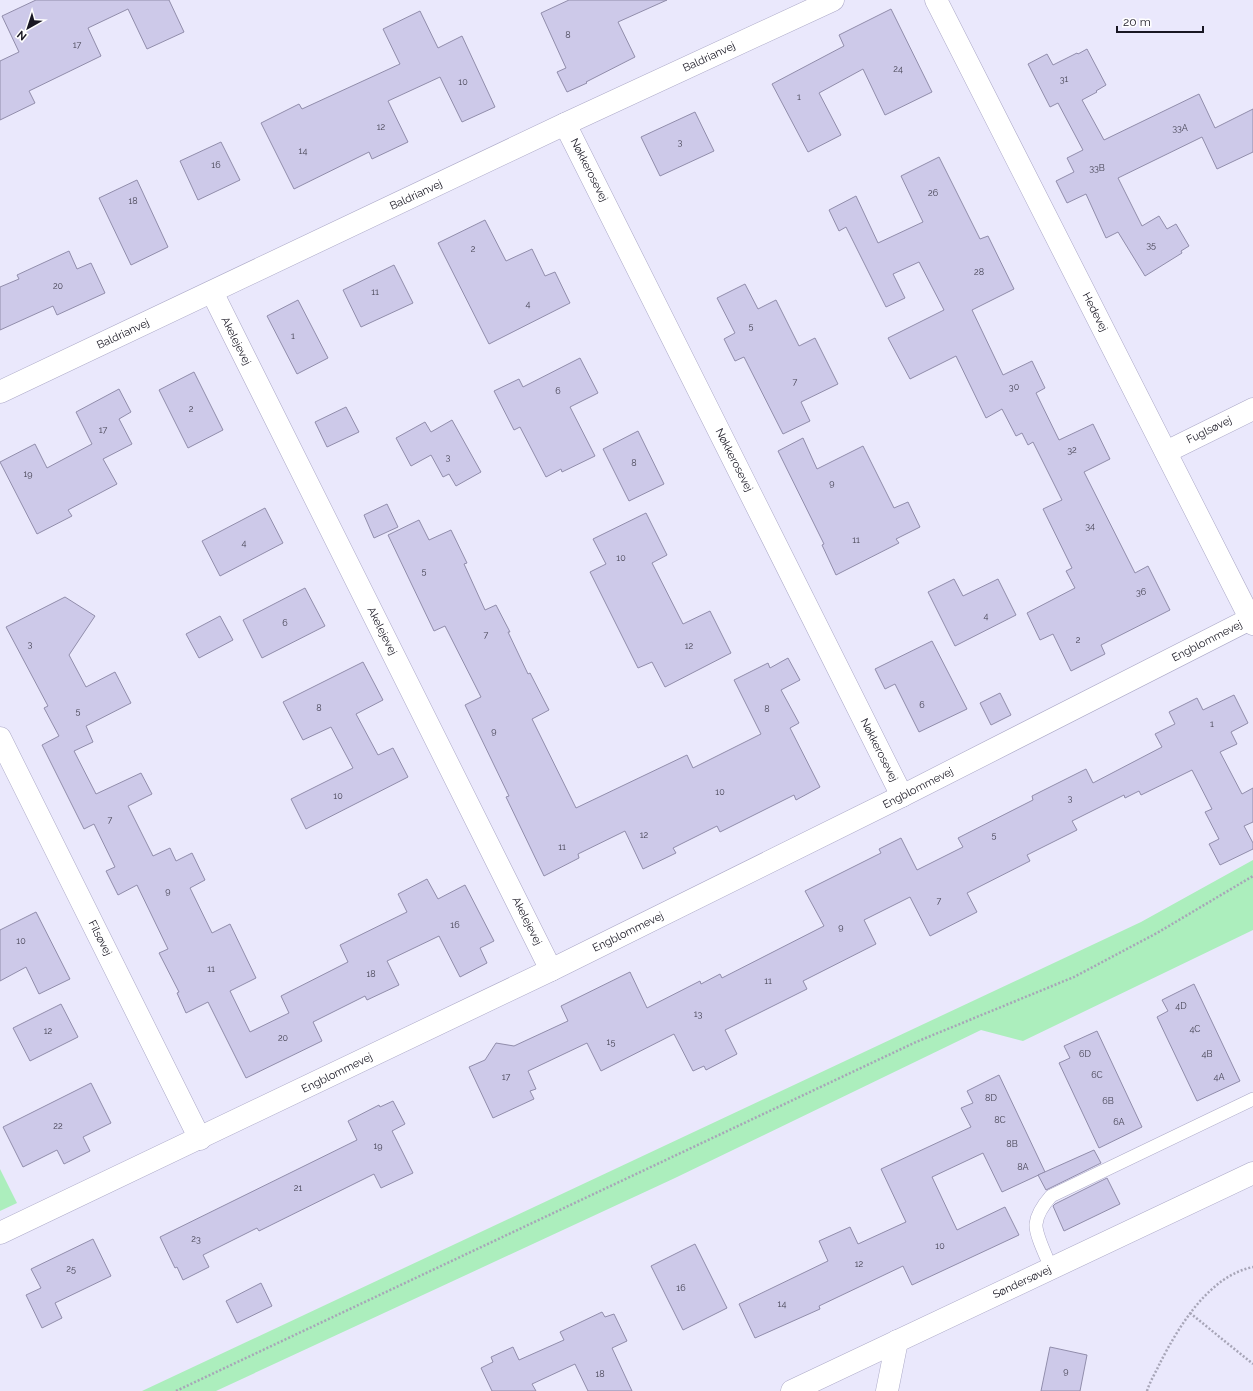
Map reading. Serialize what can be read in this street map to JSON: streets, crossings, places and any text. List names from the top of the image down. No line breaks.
{"streets":{"street":["Baldrianvej","Nøkkerosevej","Hedevej","Akelejevej","Fuglsøvej","Engblommevej","Filsøvej","Søndersøvej"]},"crossings":[["Baldrianvej","Nøkkerosevej"],["Baldrianvej","Akelejevej"],["Nøkkerosevej","Engblommevej"],["Hedevej","Fuglsøvej"],["Hedevej","Engblommevej"],["Akelejevej","Engblommevej"],["Engblommevej","Filsøvej"]],"house_numbers":["8","17","24","31","10","1","12","33A","3","14","16","33B","26","18","35","2","28","20","11","4","5","1","7","30","6","2","17","32","3","8","19","9","34","11","4","10","5","36","4","6","7","2","3","12","6","8","8","5","1","9","10","10","3","7","12","5","11","9","7","16","9","10","11","18","11","4D","13","4C","12","20","15","6D","4B","6C","17","4A","8D","6B","8C","6A","22","8B","19","8A","21","23","10","12","25","16","14","9","18"],"scale_bar":"20 m","north":"bottom left"}
